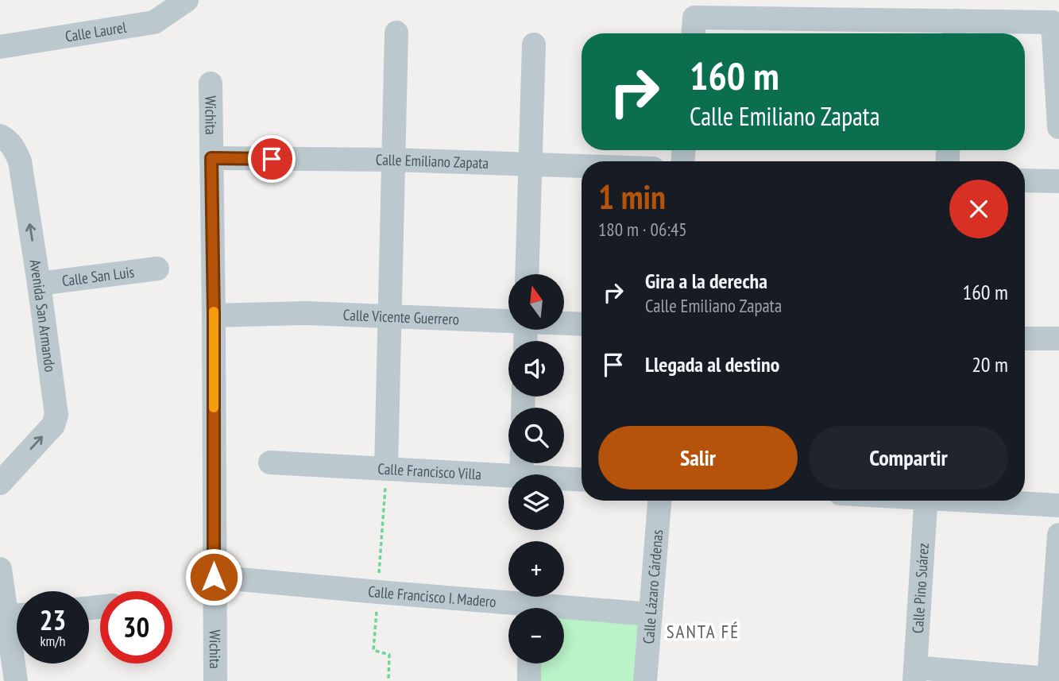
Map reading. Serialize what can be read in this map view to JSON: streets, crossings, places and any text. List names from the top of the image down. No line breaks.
{"streets":{"street":["Calle Laurel","Wichita","Calle Emiliano Zapata","Calle San Luis","Avenida San Armando","Calle Vicente Guerrero","Calle Francisco Villa","Calle Lázaro Cárdenas","Calle Pino Suárez","Calle Francisco I. Madero"]},"crossings":[["Wichita","Calle Emiliano Zapata"],["Wichita","Calle Vicente Guerrero"],["Wichita","Calle Francisco I. Madero"],["Calle San Luis","Avenida San Armando"],["Calle Lázaro Cárdenas","Calle Francisco I. Madero"]],"one_way":["Avenida San Armando"],"districts":["SANTA FÉ"],"north":"top","page":{"turn":["160 m","Calle Emiliano Zapata"],"heading":["1 min","180 m · 06:45"],"list":[{"name":"Gira a la derecha","note":"Calle Emiliano Zapata","value":"160 m"},{"name":"Llegada al destino","value":"20 m"}],"map_buttons":["+","−"],"buttons":["Salir","Compartir"],"speed":"23 km/h","limit":"30"}}
